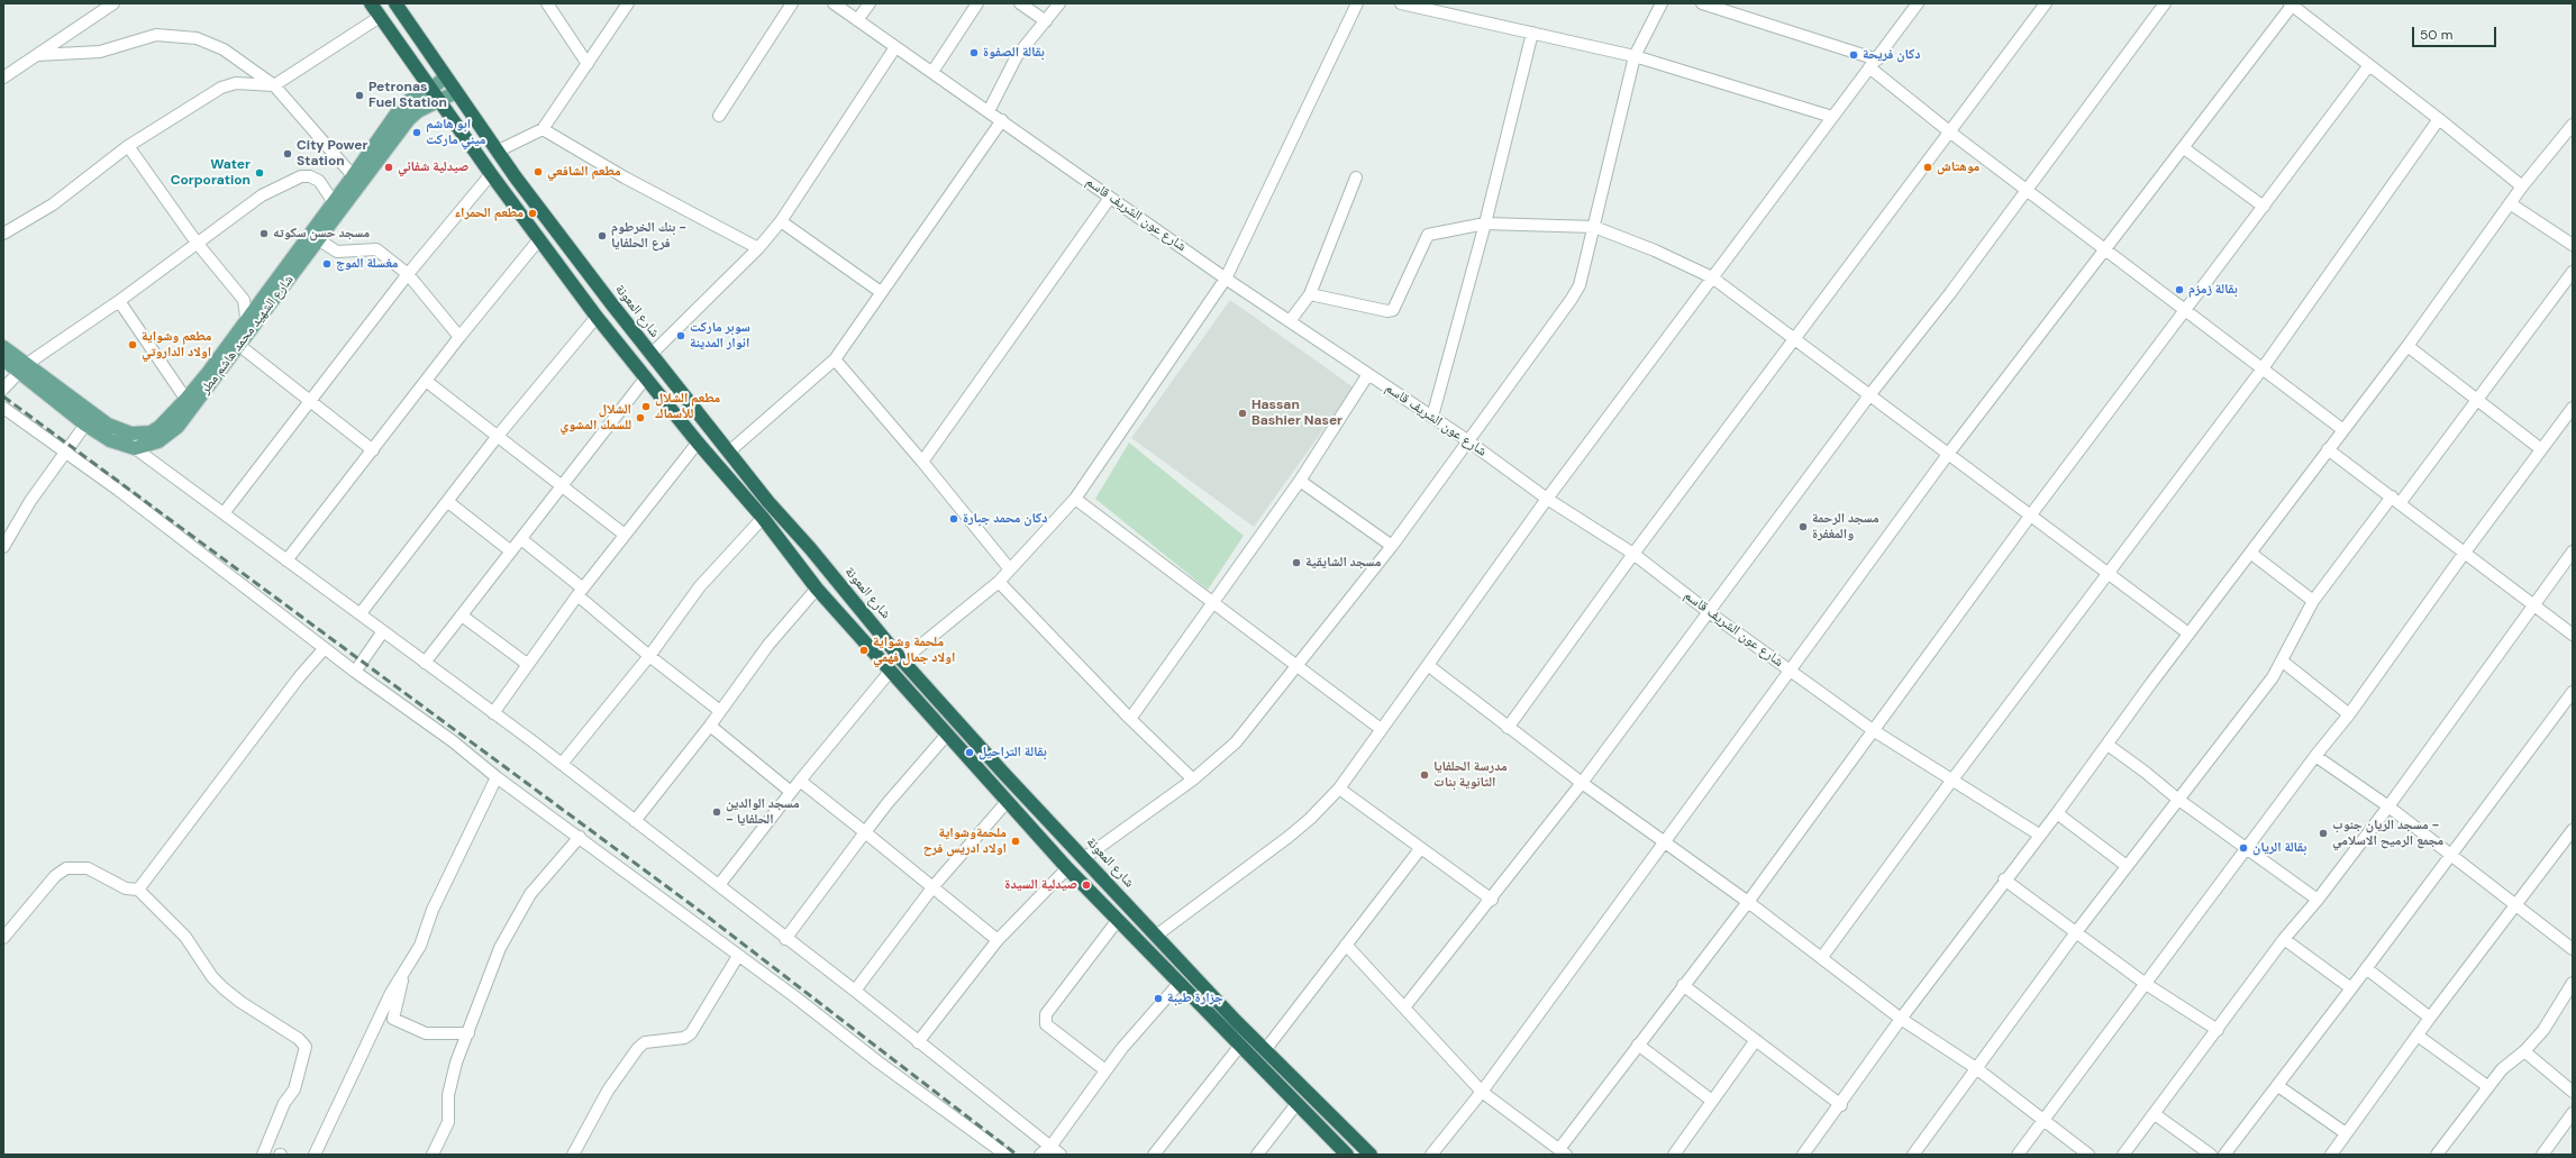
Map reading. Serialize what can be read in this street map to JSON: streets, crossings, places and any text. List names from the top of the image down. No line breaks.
{"streets":{"highway":["شارع المعونة"],"main road":["شارع الشهيد محمد هاشم مطر"],"street":["شارع عون الشريف قاسم"]},"crossings":[["شارع المعونة","شارع الشهيد محمد هاشم مطر"]],"places":["بقالة الصفوة","دكان فريحة","Petronas Fuel Station","ابو هاشم ميني ماركت","City Power Station","صيدلية شفائي","موهتاش","مطعم الشافعي","Water Corporation","مطعم الحمراء","مسجد حسن سكوته","بنك الخرطوم - فرع الحلفايا","مغسلة الموج","بقالة زمزم","سوبر ماركت انوار المدينة","مطعم وشواية اولاد الداروتي","مطعم الشلال للأسماك","Hassan Bashier Naser","الشلال للسمك المشوي","دكان محمد جبارة","مسجد الرحمة والمغفرة","مسجد الشايقية","ملحمة وشواية اولاد جمال فهمي","بقالة التراحيل","مدرسة الحلفايا الثانوية بنات","مسجد الوالدين - الحلفايا","مسجد الريان جنوب - مجمع الرميح الاسلامي","ملحمةوشواية اولاد ادريس فرح","بقالة الريان","صيدلية السيدة","جزارة طيبة"],"scale_bar":"50 m"}
